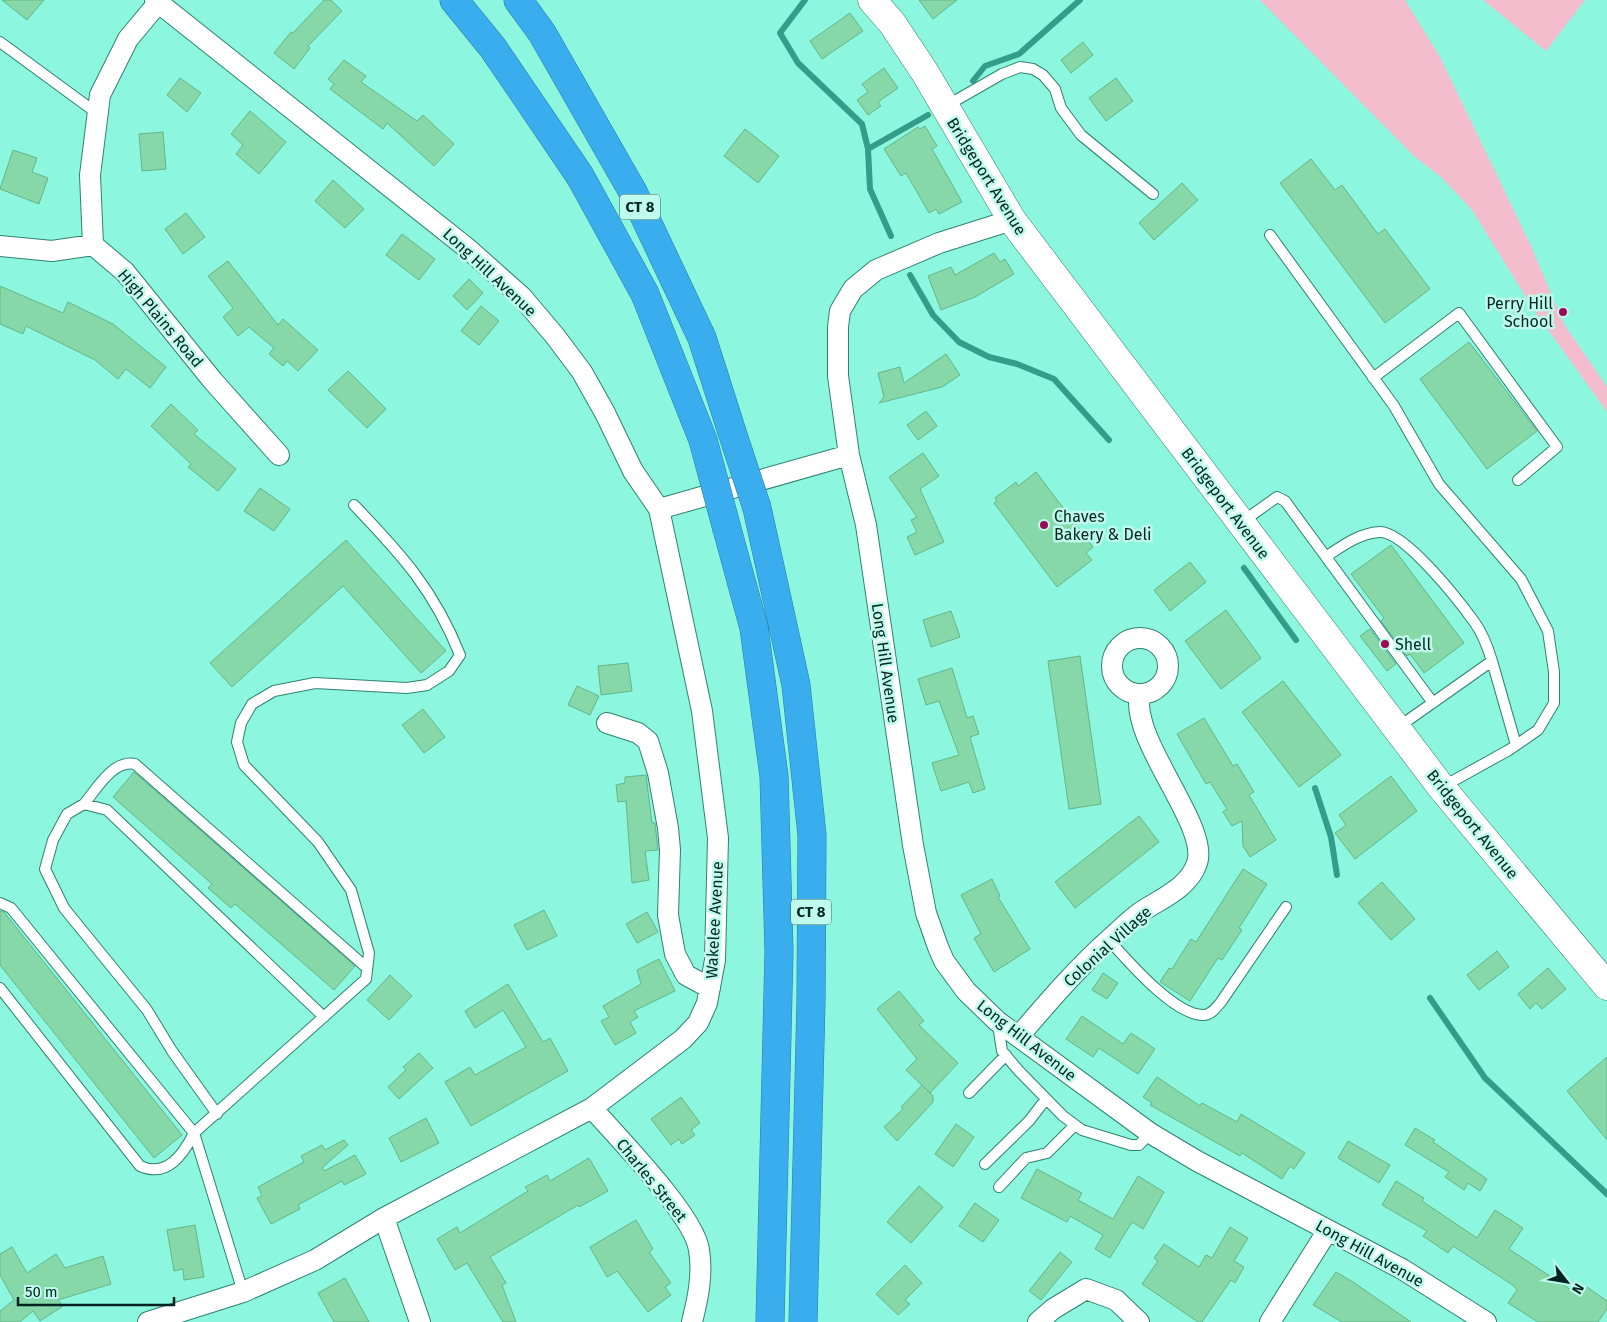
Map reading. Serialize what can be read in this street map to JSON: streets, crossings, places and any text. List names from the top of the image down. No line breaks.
{"streets":{"highway":["CT 8"],"main road":["Bridgeport Avenue"],"street":["Long Hill Avenue","High Plains Road","Wakelee Avenue","Colonial Village","Charles Street"]},"crossings":[["Bridgeport Avenue","Long Hill Avenue"],["Long Hill Avenue","Wakelee Avenue"],["Long Hill Avenue","Colonial Village"],["Wakelee Avenue","Charles Street"]],"places":["Perry Hill School","Chaves Bakery & Deli","Shell"],"scale_bar":"50 m","north":"bottom right"}
